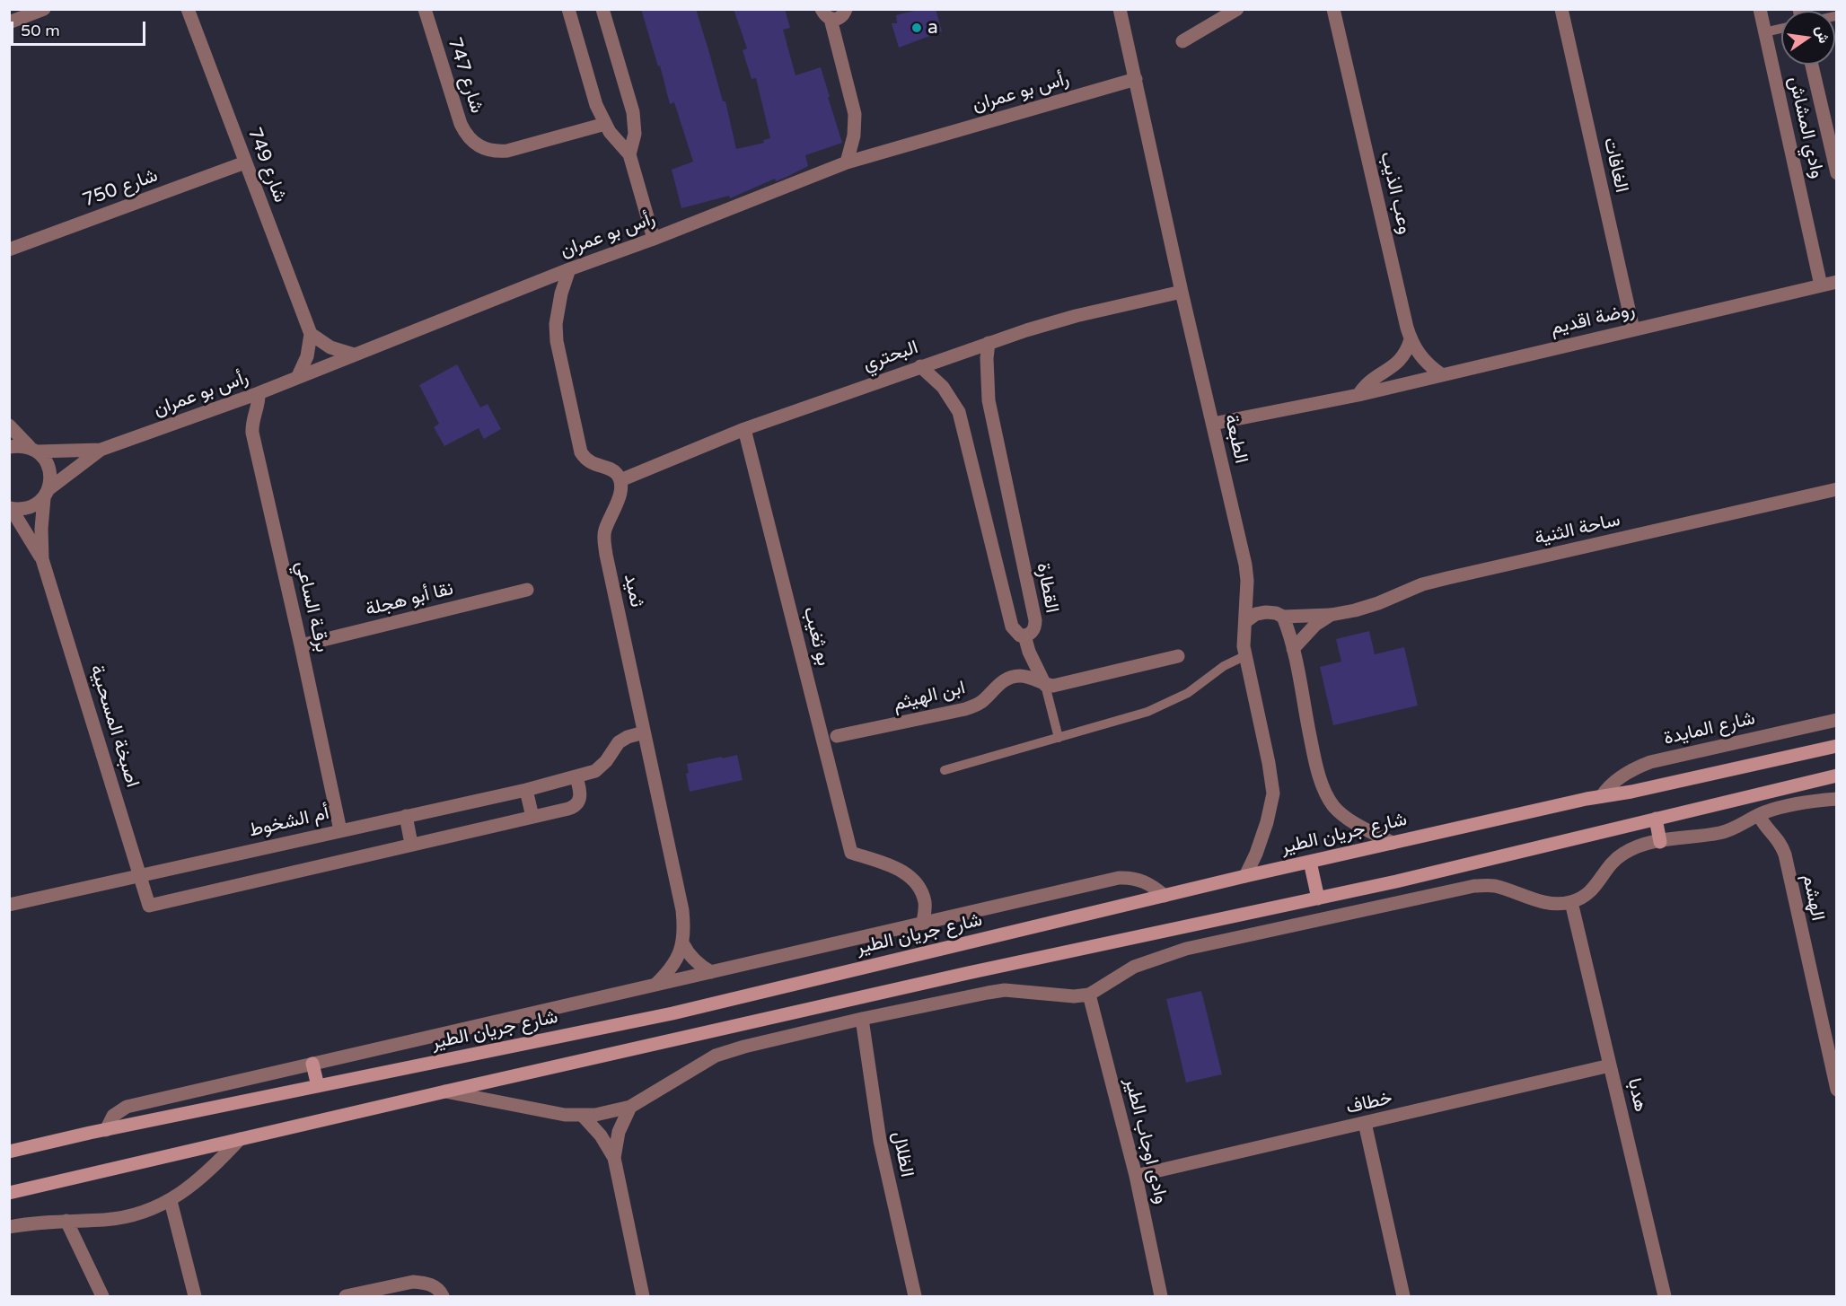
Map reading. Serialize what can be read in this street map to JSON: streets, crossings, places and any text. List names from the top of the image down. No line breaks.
{"streets":{"street":["شارع 747","رأس بو عمران","وادي المشاش","شارع 749","الغافات","شارع 750","وعب الذيب","روضة اقديم","البحتري","الطبعة","ساحة الثنية","القطارة","ثميد","نقا أبو هجلة","برقـة الساعي","بو ثغيب","ابن الهيثم","اصبخة المسحبية","شارع المايدة","أم الشخوط","شارع جريان الطير","الهشم","هدبا","خطاف","وادى اوجاب الطير","الظلال"]},"crossings":[["رأس بو عمران","الطبعة"],["رأس بو عمران","برقـة الساعي"],["رأس بو عمران","اصبخة المسحبية"],["وادي المشاش","روضة اقديم"],["شارع 749","شارع 750"],["الغافات","روضة اقديم"],["وعب الذيب","روضة اقديم"],["روضة اقديم","الطبعة"],["البحتري","الطبعة"],["البحتري","القطارة"],["البحتري","ثميد"],["البحتري","بو ثغيب"],["الطبعة","ساحة الثنية"],["الطبعة","شارع جريان الطير"],["ثميد","أم الشخوط"],["نقا أبو هجلة","برقـة الساعي"],["برقـة الساعي","أم الشخوط"],["اصبخة المسحبية","أم الشخوط"],["شارع المايدة","شارع جريان الطير"],["هدبا","خطاف"],["خطاف","وادى اوجاب الطير"]],"places":["a"],"scale_bar":"50 m","north":"right"}
